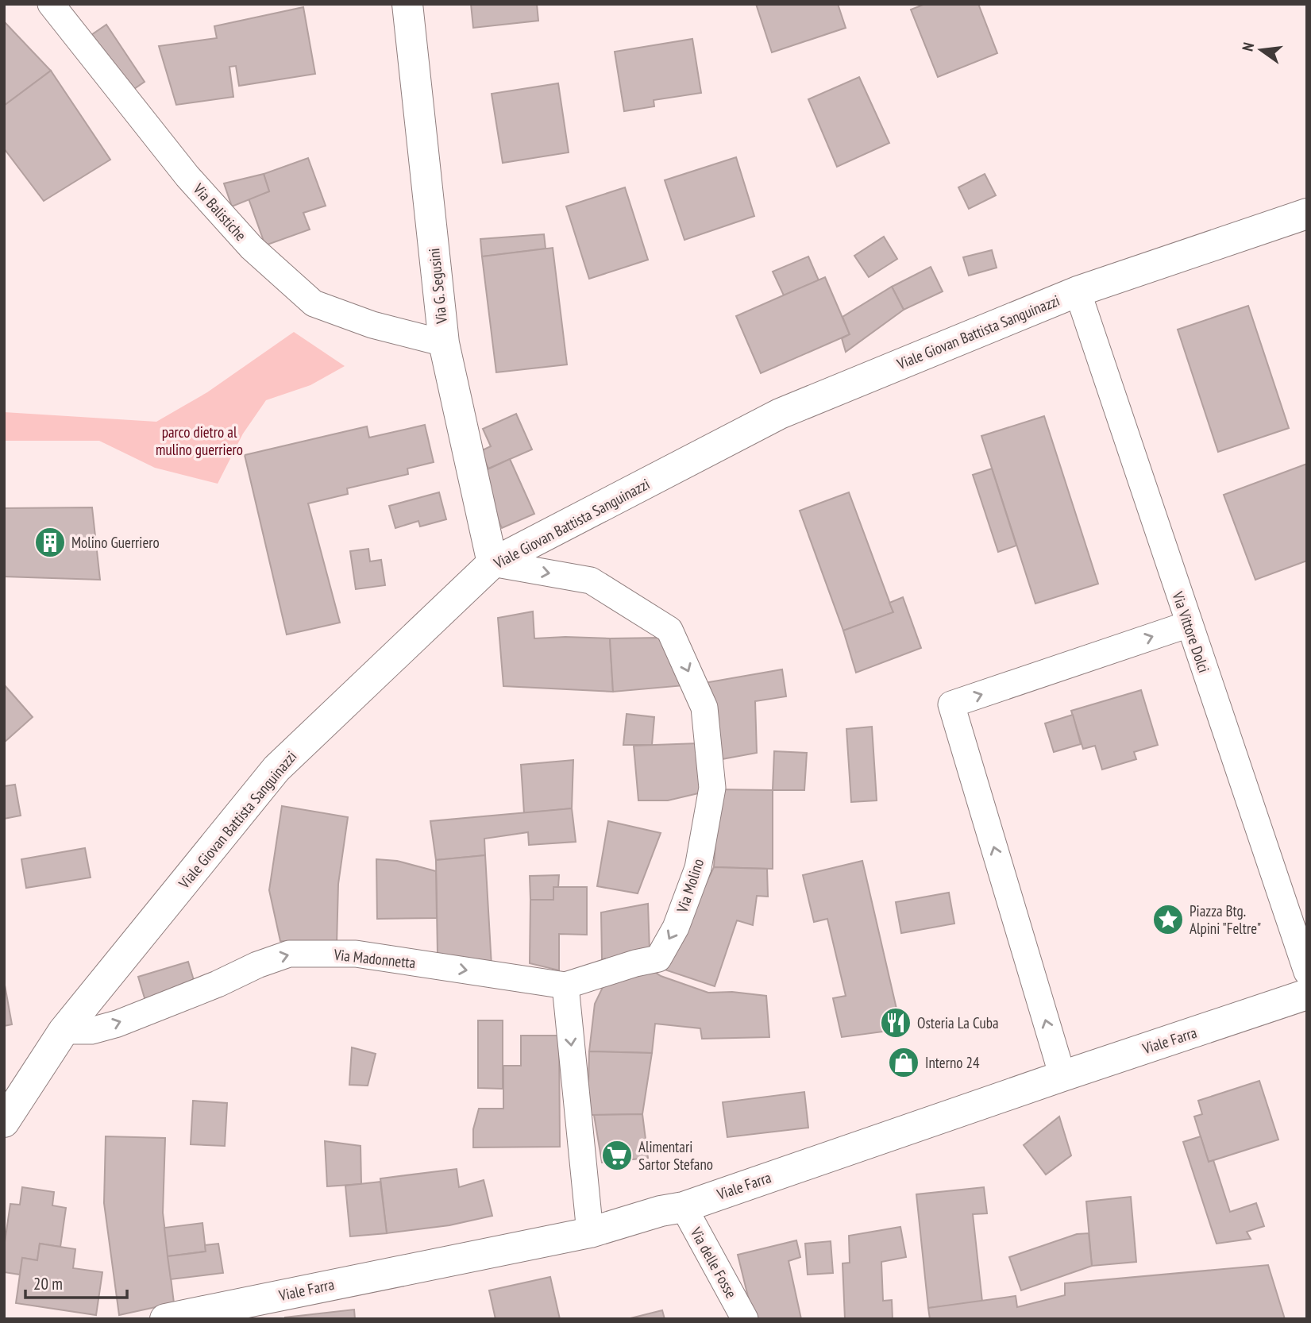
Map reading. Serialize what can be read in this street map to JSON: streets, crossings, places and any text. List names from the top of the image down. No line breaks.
{"streets":{"street":["Via Balistiche","Via G. Segusini","Viale Giovan Battista Sanguinazzi","Via Vittore Dolci","Via Molino","Via Madonnetta","Viale Farra","Via delle Fosse"]},"crossings":[["Via Balistiche","Via G. Segusini"],["Via G. Segusini","Viale Giovan Battista Sanguinazzi"],["Via G. Segusini","Via Molino"],["Viale Giovan Battista Sanguinazzi","Via Vittore Dolci"],["Viale Giovan Battista Sanguinazzi","Via Molino"],["Viale Giovan Battista Sanguinazzi","Via Madonnetta"],["Via Molino","Via Madonnetta"],["Viale Farra","Via delle Fosse"]],"one_way":["Via Madonnetta"],"parks":["parco dietro al mulino guerriero"],"places":{"building":["Molino Guerriero"],"place":["Piazza Btg. Alpini \"Feltre\""],"restaurant":["Osteria La Cuba"],"shop":["Interno 24"],"supermarket":["Alimentari Sartor Stefano"]},"scale_bar":"20 m","north":"left"}
